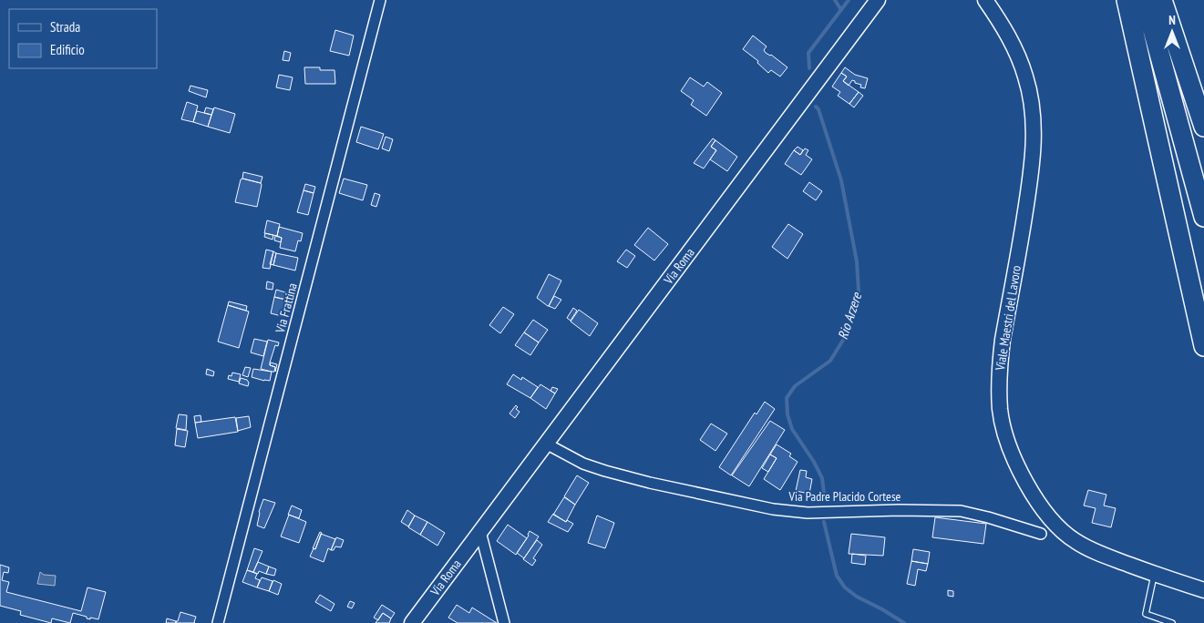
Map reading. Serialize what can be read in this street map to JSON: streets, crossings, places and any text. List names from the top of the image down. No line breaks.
{"streets":{"main road":["Via Roma","Viale Maestri del Lavoro"],"street":["Via Frattina","Via Padre Placido Cortese"]},"crossings":[["Via Roma","Via Padre Placido Cortese"]],"water":["Rio Arzere"],"legend":["Strada","Edificio"],"north":"top"}
